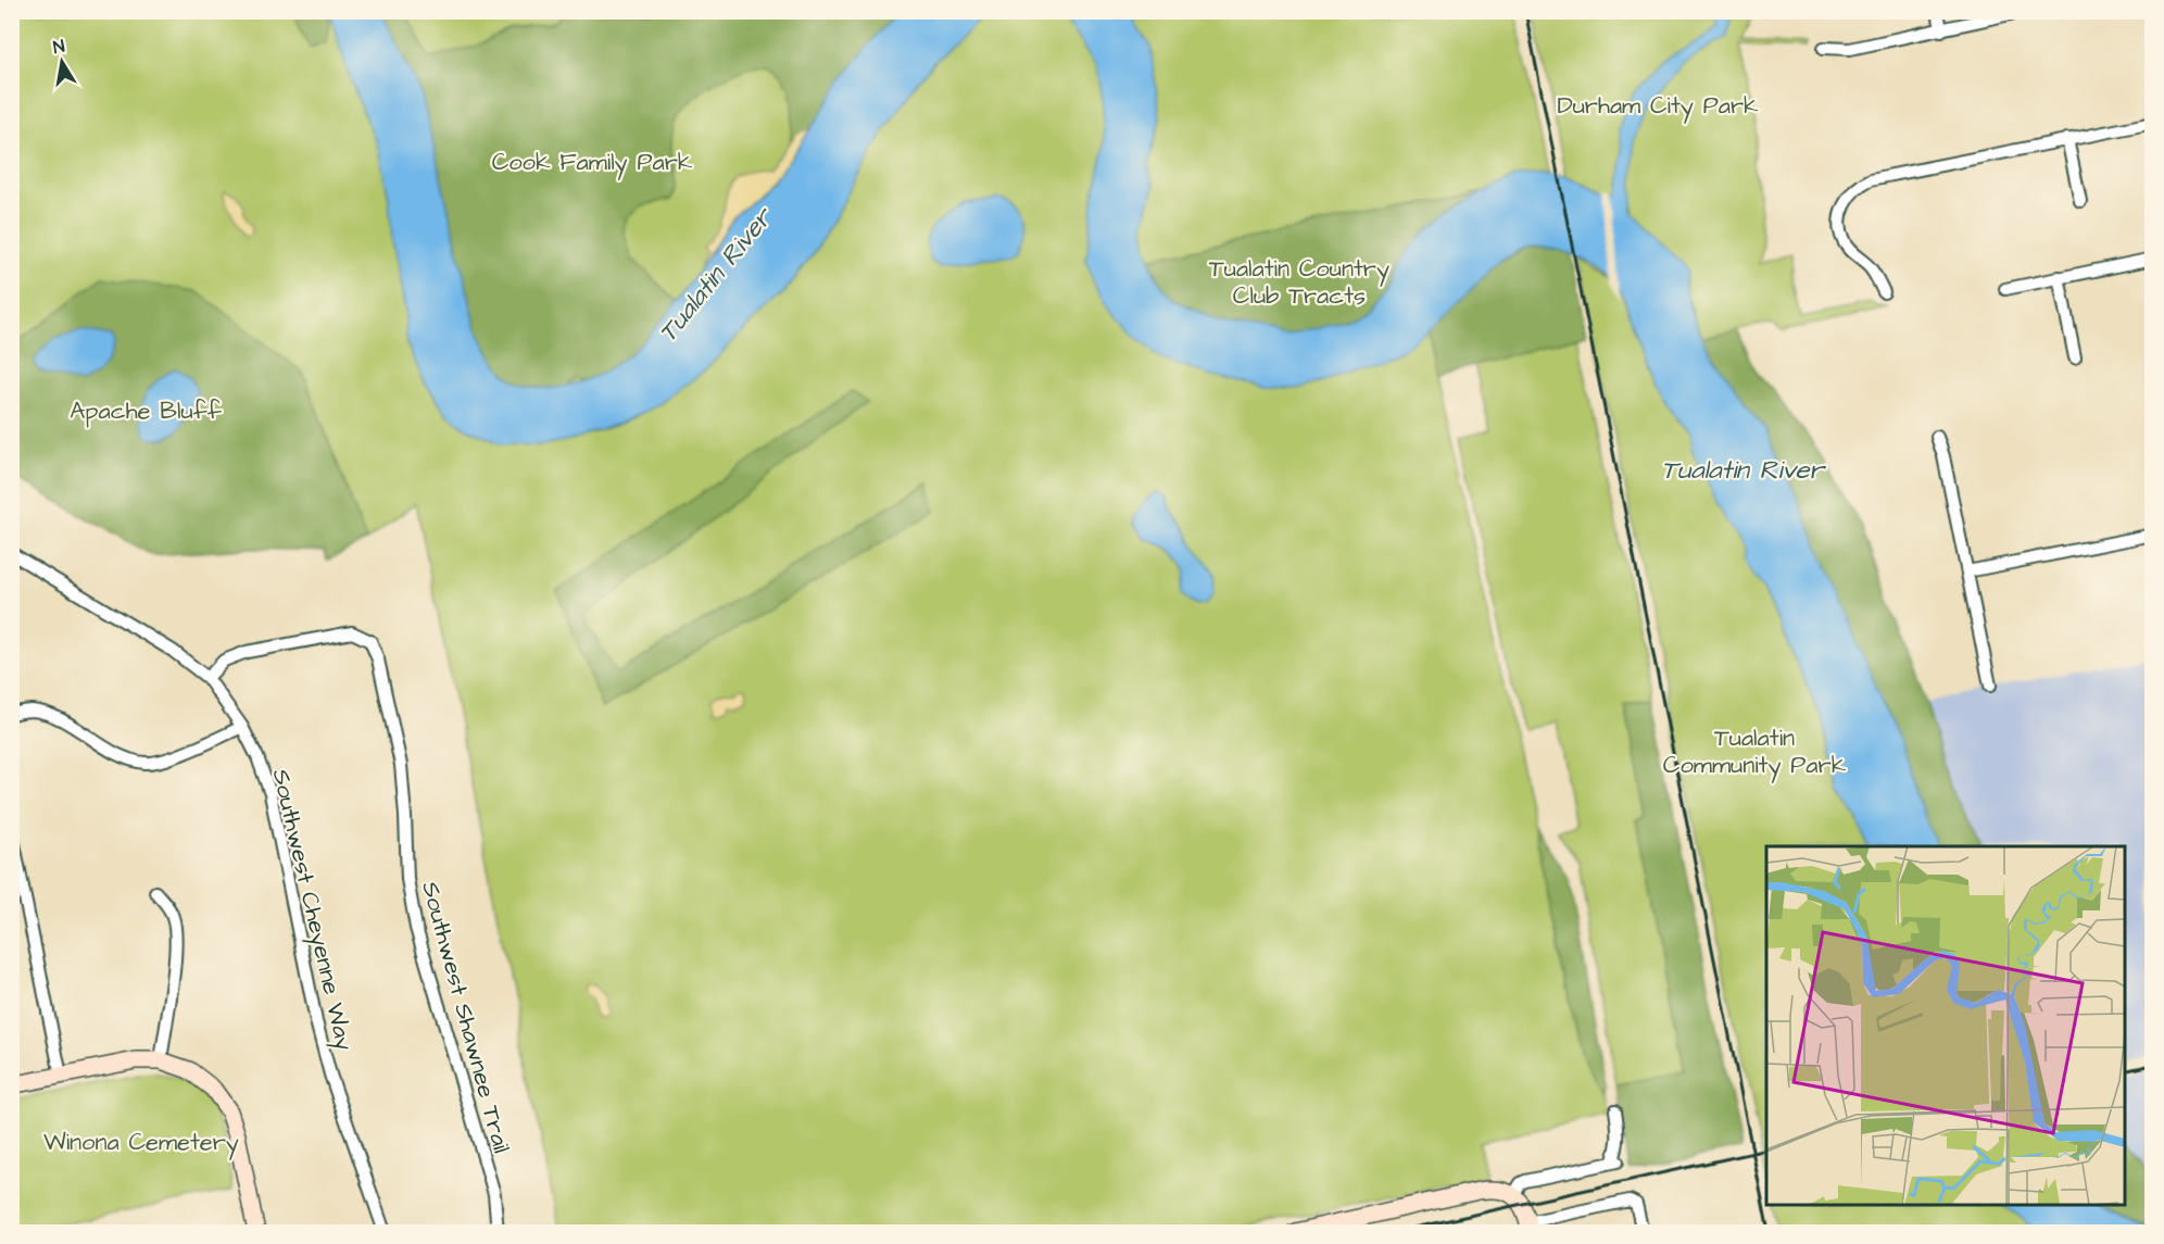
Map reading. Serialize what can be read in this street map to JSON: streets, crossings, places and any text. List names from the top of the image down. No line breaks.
{"streets":{"street":["Southwest Cheyenne Way","Southwest Shawnee Trail"]},"crossings":[["Southwest Cheyenne Way","Southwest Shawnee Trail"]],"water":["Tualatin River"],"parks":["Durham City Park","Cook Family Park","Tualatin Country Club Tracts","Apache Bluff","Tualatin Community Park","Winona Cemetery"],"north":"top"}
